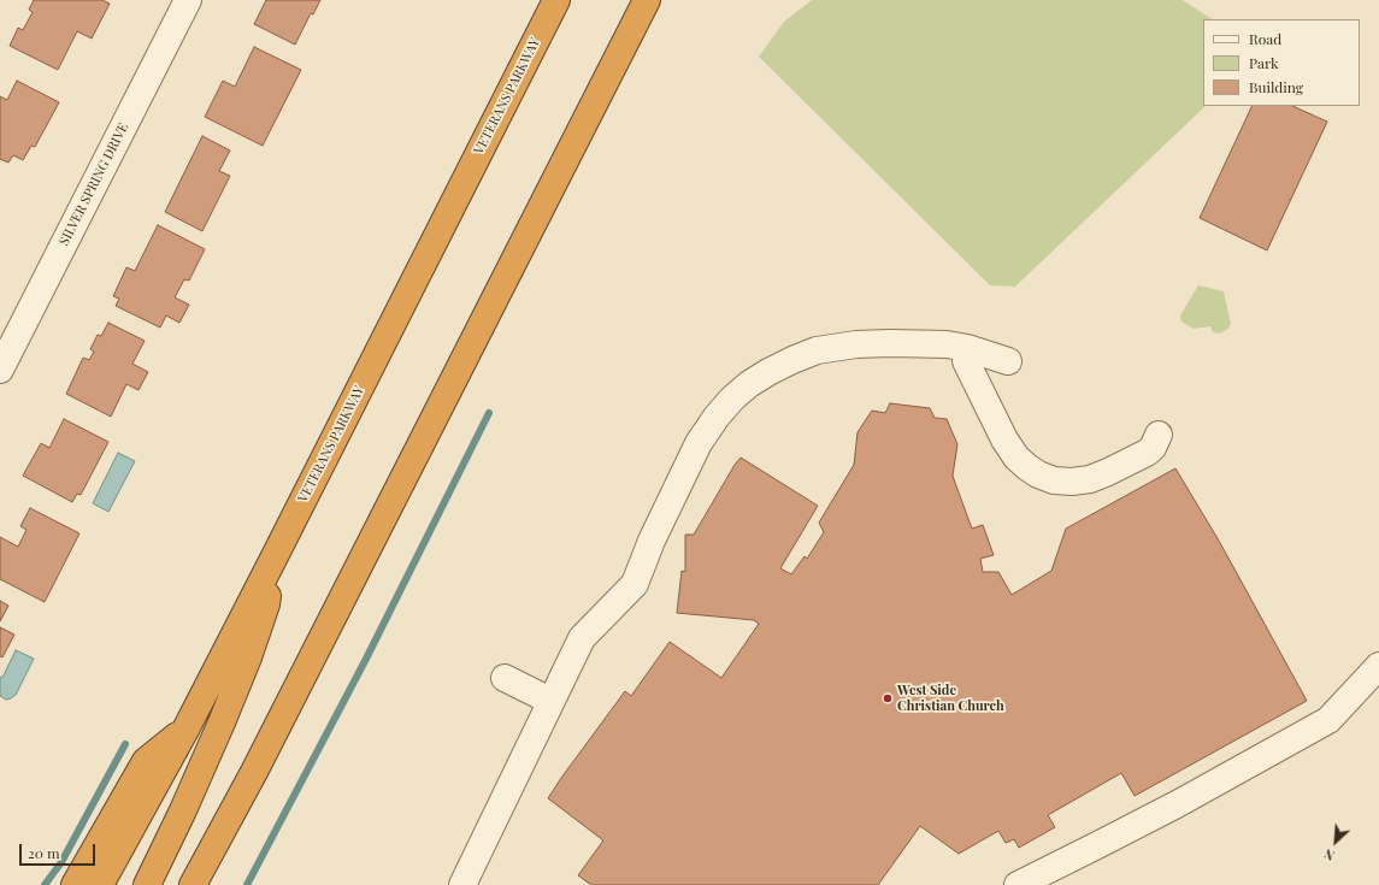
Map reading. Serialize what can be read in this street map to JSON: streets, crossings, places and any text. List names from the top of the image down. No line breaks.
{"streets":{"highway":["VETERANS PARKWAY"],"street":["SILVER SPRING DRIVE"]},"places":["West Side Christian Church"],"legend":["Road","Park","Building"],"scale_bar":"20 m","north":"bottom left"}
